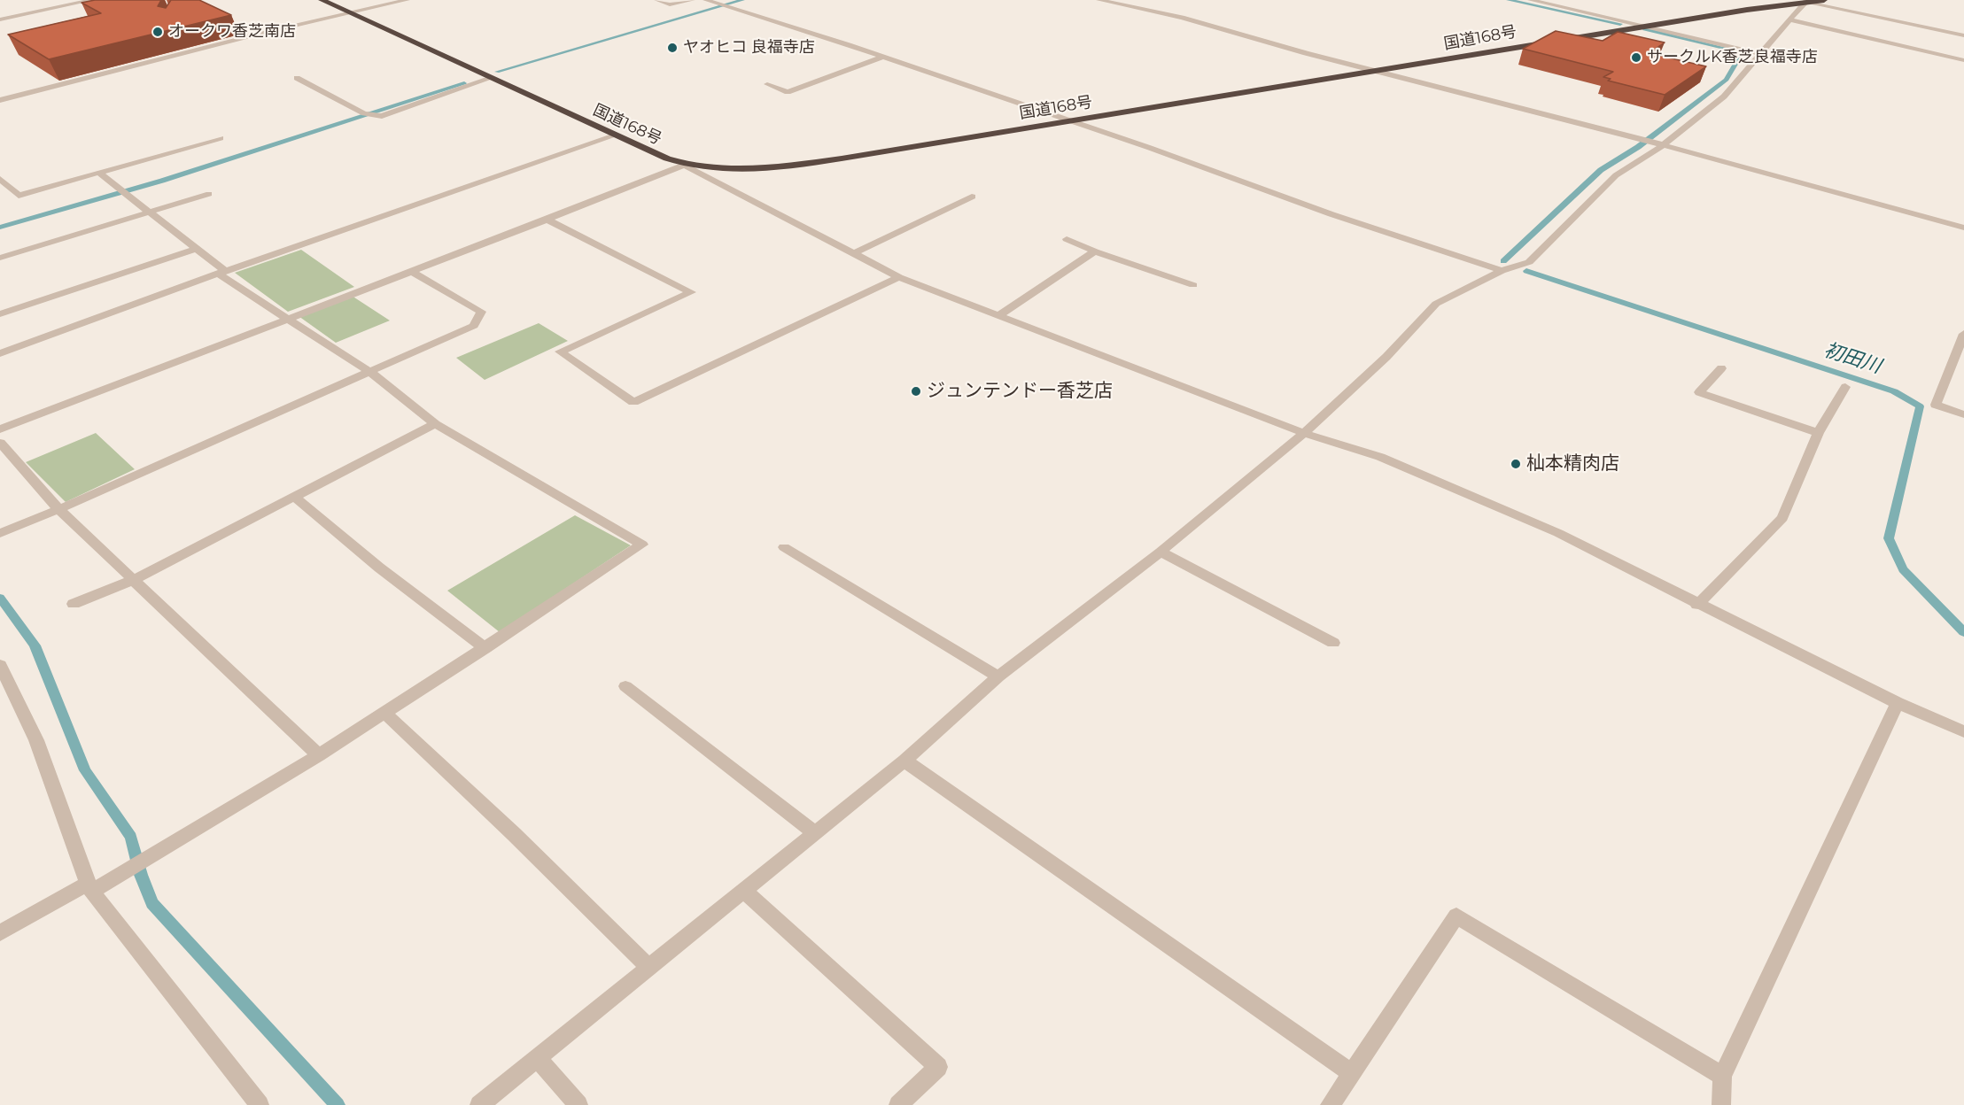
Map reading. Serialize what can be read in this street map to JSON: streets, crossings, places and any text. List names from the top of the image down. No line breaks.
{"streets":{"highway":["国道168号"]},"water":["初田川"],"places":["オークワ香芝南店","ヤオヒコ 良福寺店","サークルK香芝良福寺店","ジュンテンドー香芝店","杣本精肉店"]}
